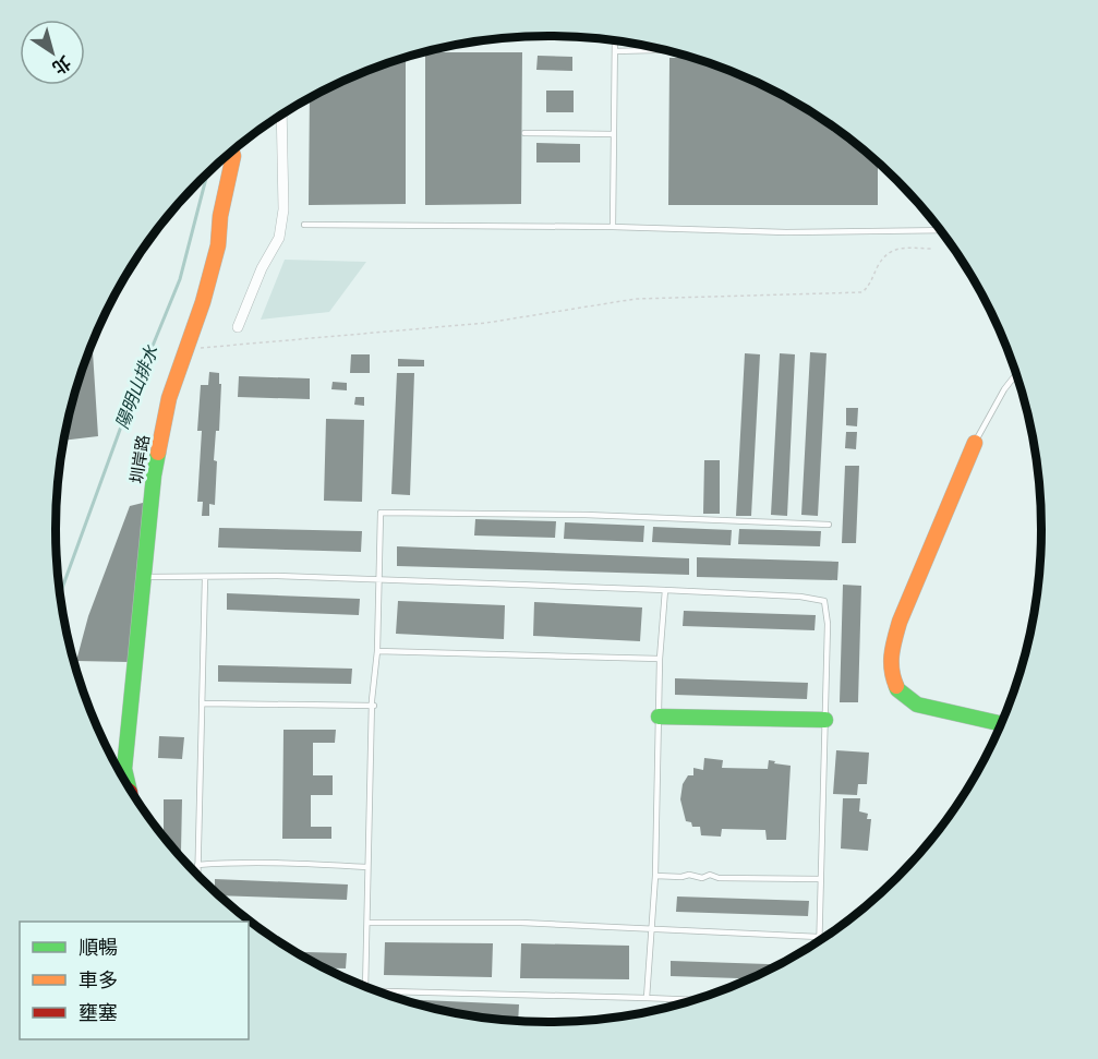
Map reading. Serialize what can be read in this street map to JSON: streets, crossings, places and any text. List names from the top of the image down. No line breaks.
{"streets":{"street":["圳岸路"]},"water":["陽明山排水"],"legend":["順暢","車多","壅塞"],"north":"bottom right"}
